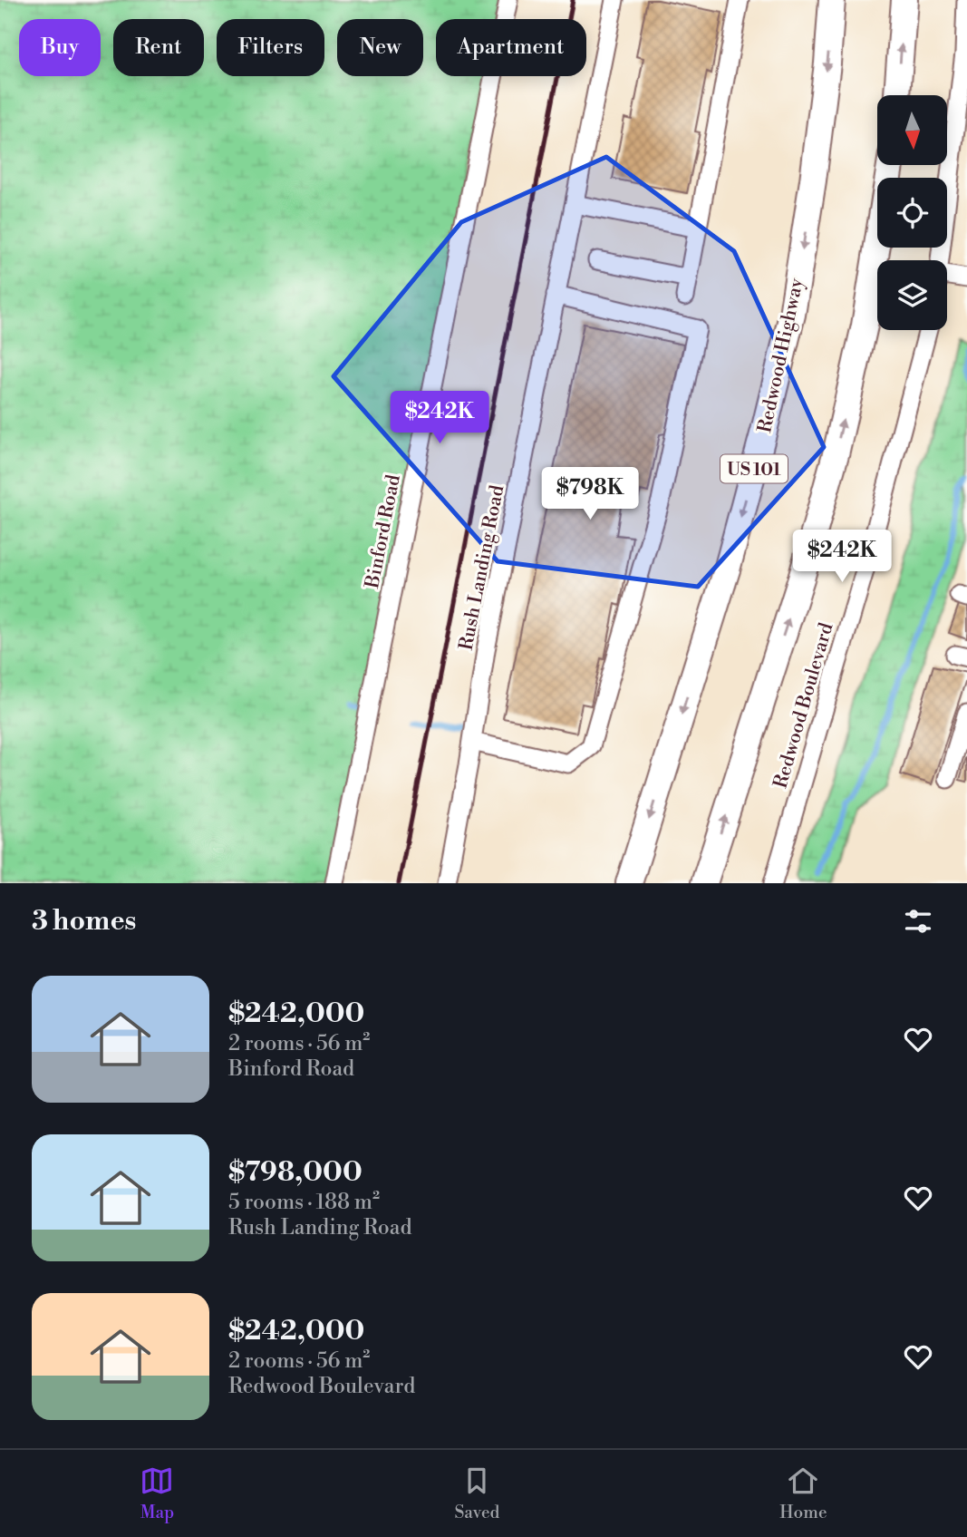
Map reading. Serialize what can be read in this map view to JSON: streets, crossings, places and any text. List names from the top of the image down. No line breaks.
{"streets":{"highway":["Redwood Highway","US 101"],"street":["Binford Road","Rush Landing Road","Redwood Boulevard"]},"north":"bottom","page":{"chip":["Buy","Rent","Filters","New","Apartment"],"price":["$242K","$798K","$242K"],"heading":"3 homes","list":[{"name":"$242,000","note":"2 rooms · 56 m² · Binford Road"},{"name":"$798,000","note":"5 rooms · 188 m² · Rush Landing Road"},{"name":"$242,000","note":"2 rooms · 56 m² · Redwood Boulevard"}],"tabs":["Map","Saved","Home"]}}
